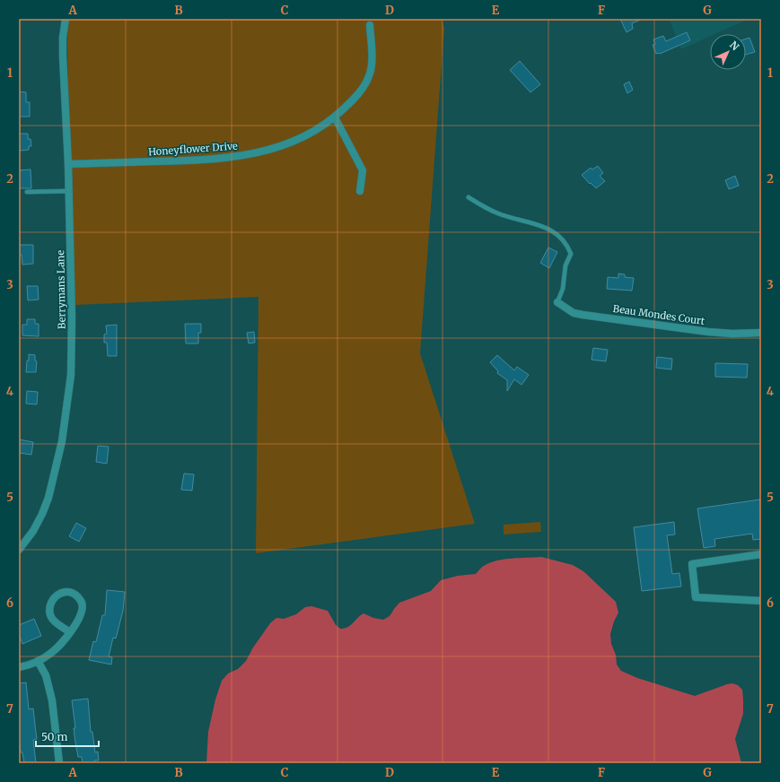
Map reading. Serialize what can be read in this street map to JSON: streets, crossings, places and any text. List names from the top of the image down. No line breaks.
{"streets":{"street":["Honeyflower Drive","Berrymans Lane","Beau Mondes Court"]},"crossings":[["Honeyflower Drive","Berrymans Lane"]],"scale_bar":"50 m","north":"top right","grid":{"columns":["A","B","C","D","E","F","G"],"rows":["1","2","3","4","5","6","7"]}}
